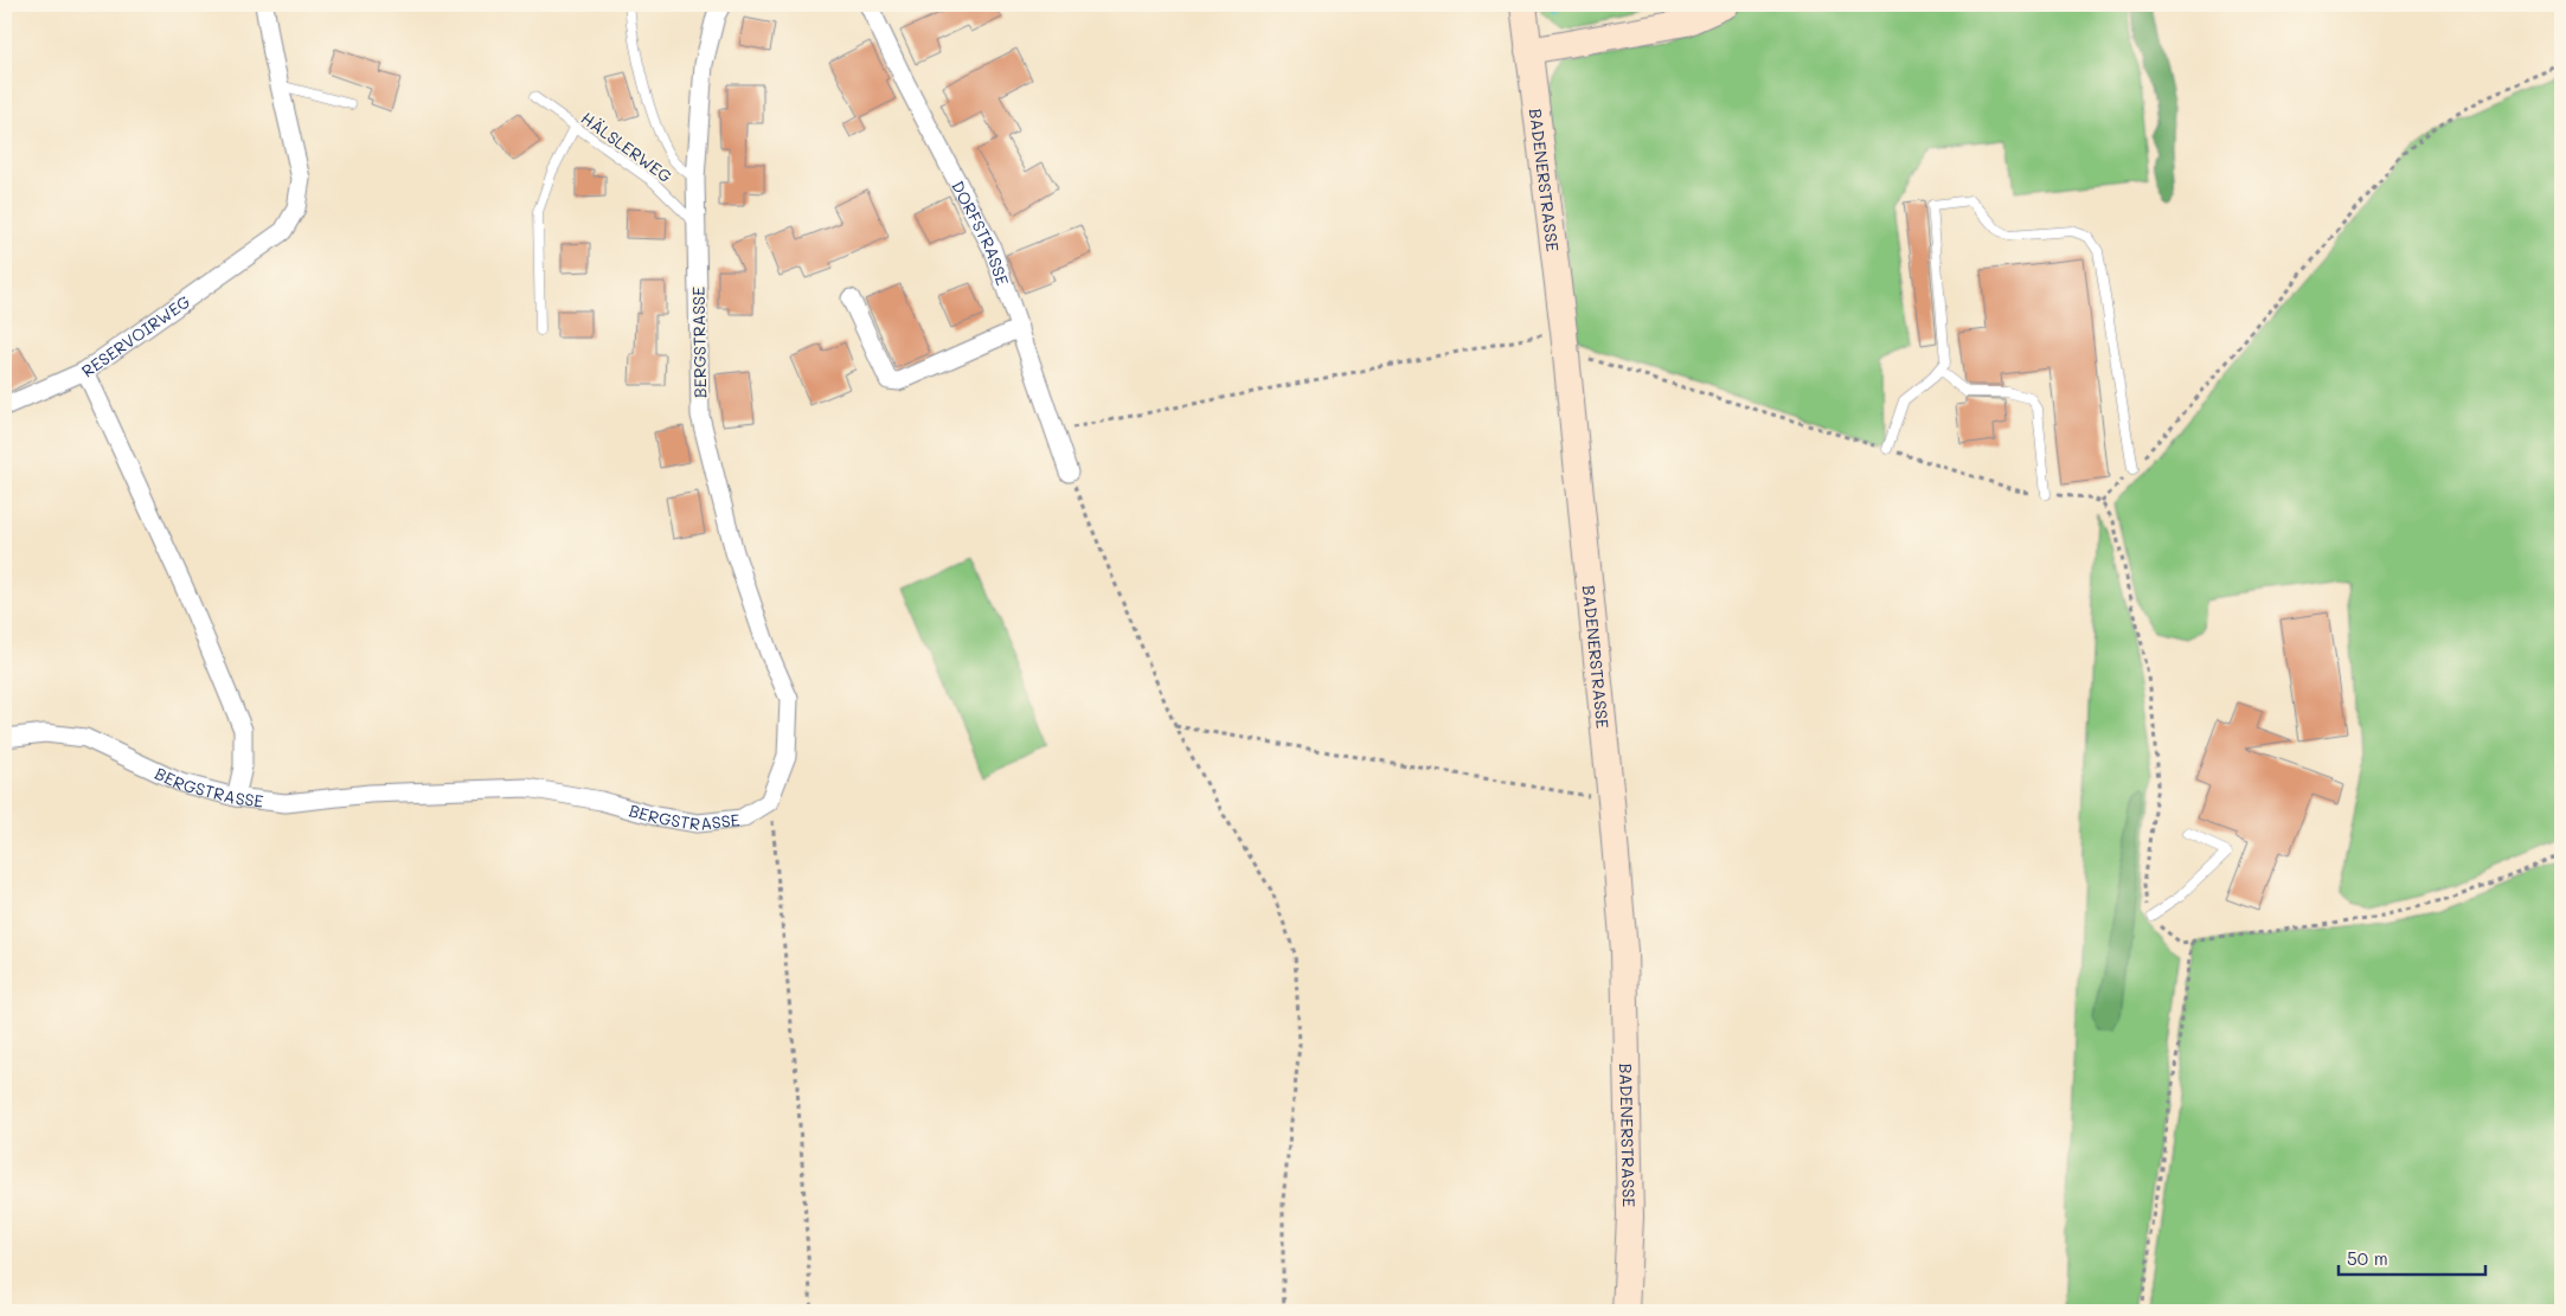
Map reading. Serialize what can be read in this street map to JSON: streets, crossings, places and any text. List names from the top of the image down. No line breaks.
{"streets":{"street":["BADENERSTRASSE","DORFSTRASSE","RESERVOIRWEG","BERGSTRASSE"],"lane":["HÄLSLERWEG"]},"crossings":[["HÄLSLERWEG","BERGSTRASSE"],["RESERVOIRWEG","BERGSTRASSE"]],"scale_bar":"50 m"}
